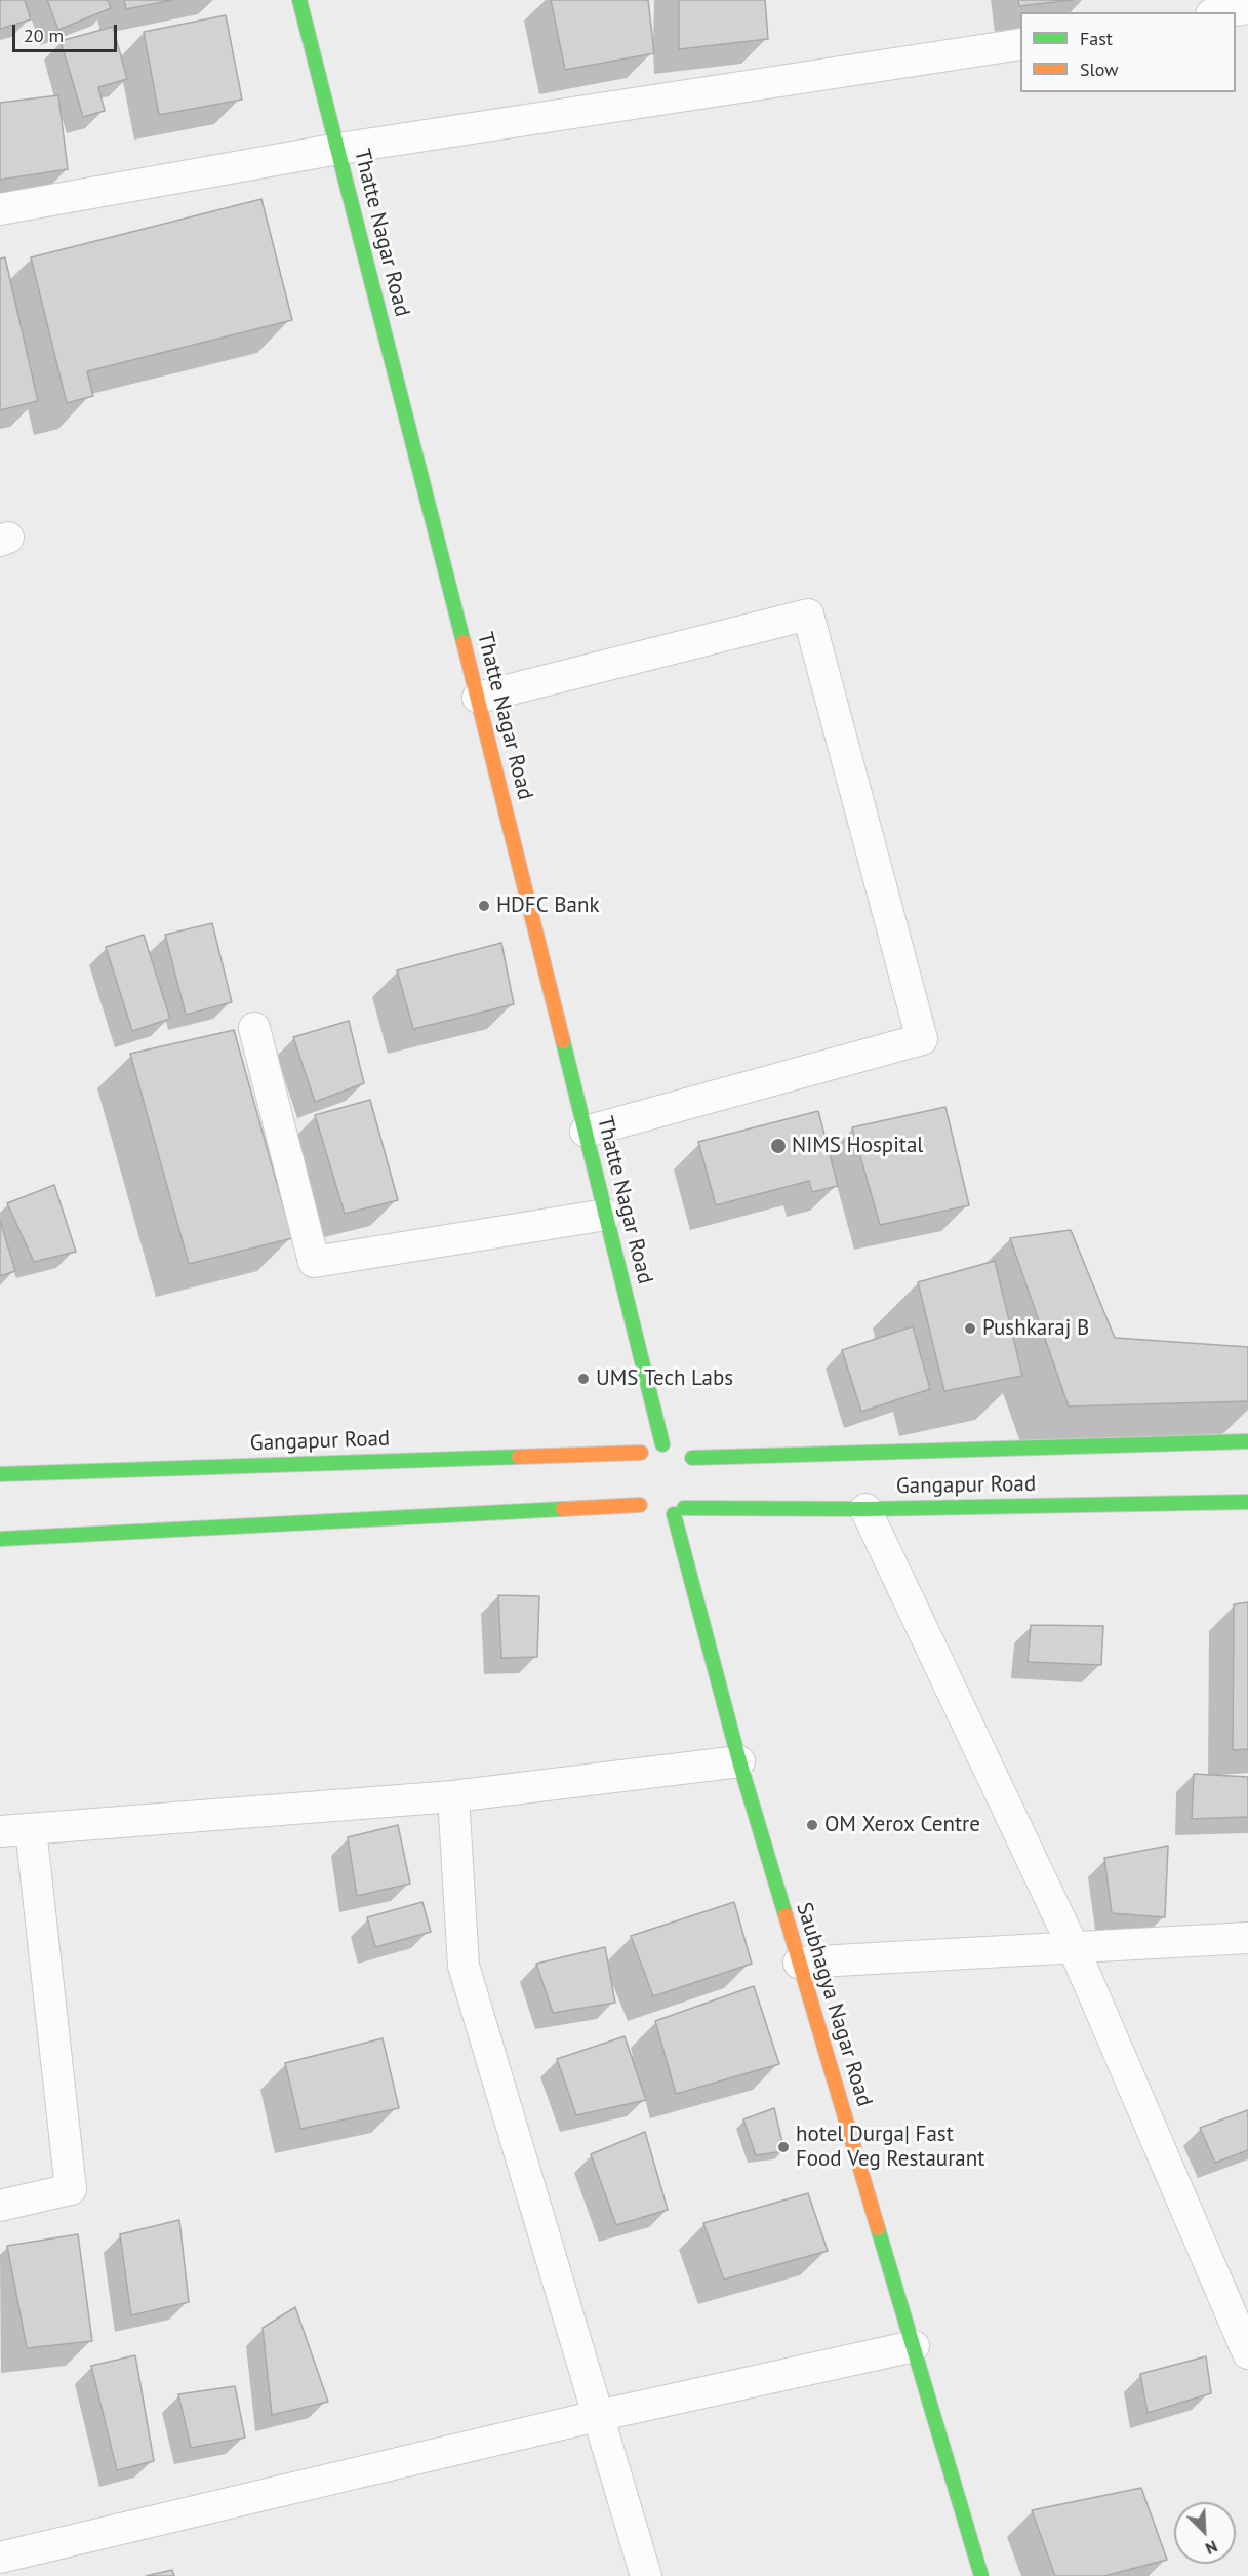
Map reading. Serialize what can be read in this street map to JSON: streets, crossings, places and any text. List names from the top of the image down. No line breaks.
{"streets":{"street":["Thatte Nagar Road","Gangapur Road","Saubhagya Nagar Road"]},"crossings":[["Thatte Nagar Road","Gangapur Road"],["Gangapur Road","Saubhagya Nagar Road"]],"places":["HDFC Bank","NIMS Hospital","Pushkaraj B","UMS Tech Labs","OM Xerox Centre","hotel Durga| Fast Food Veg Restaurant"],"legend":["Fast","Slow"],"scale_bar":"20 m","north":"bottom right"}
